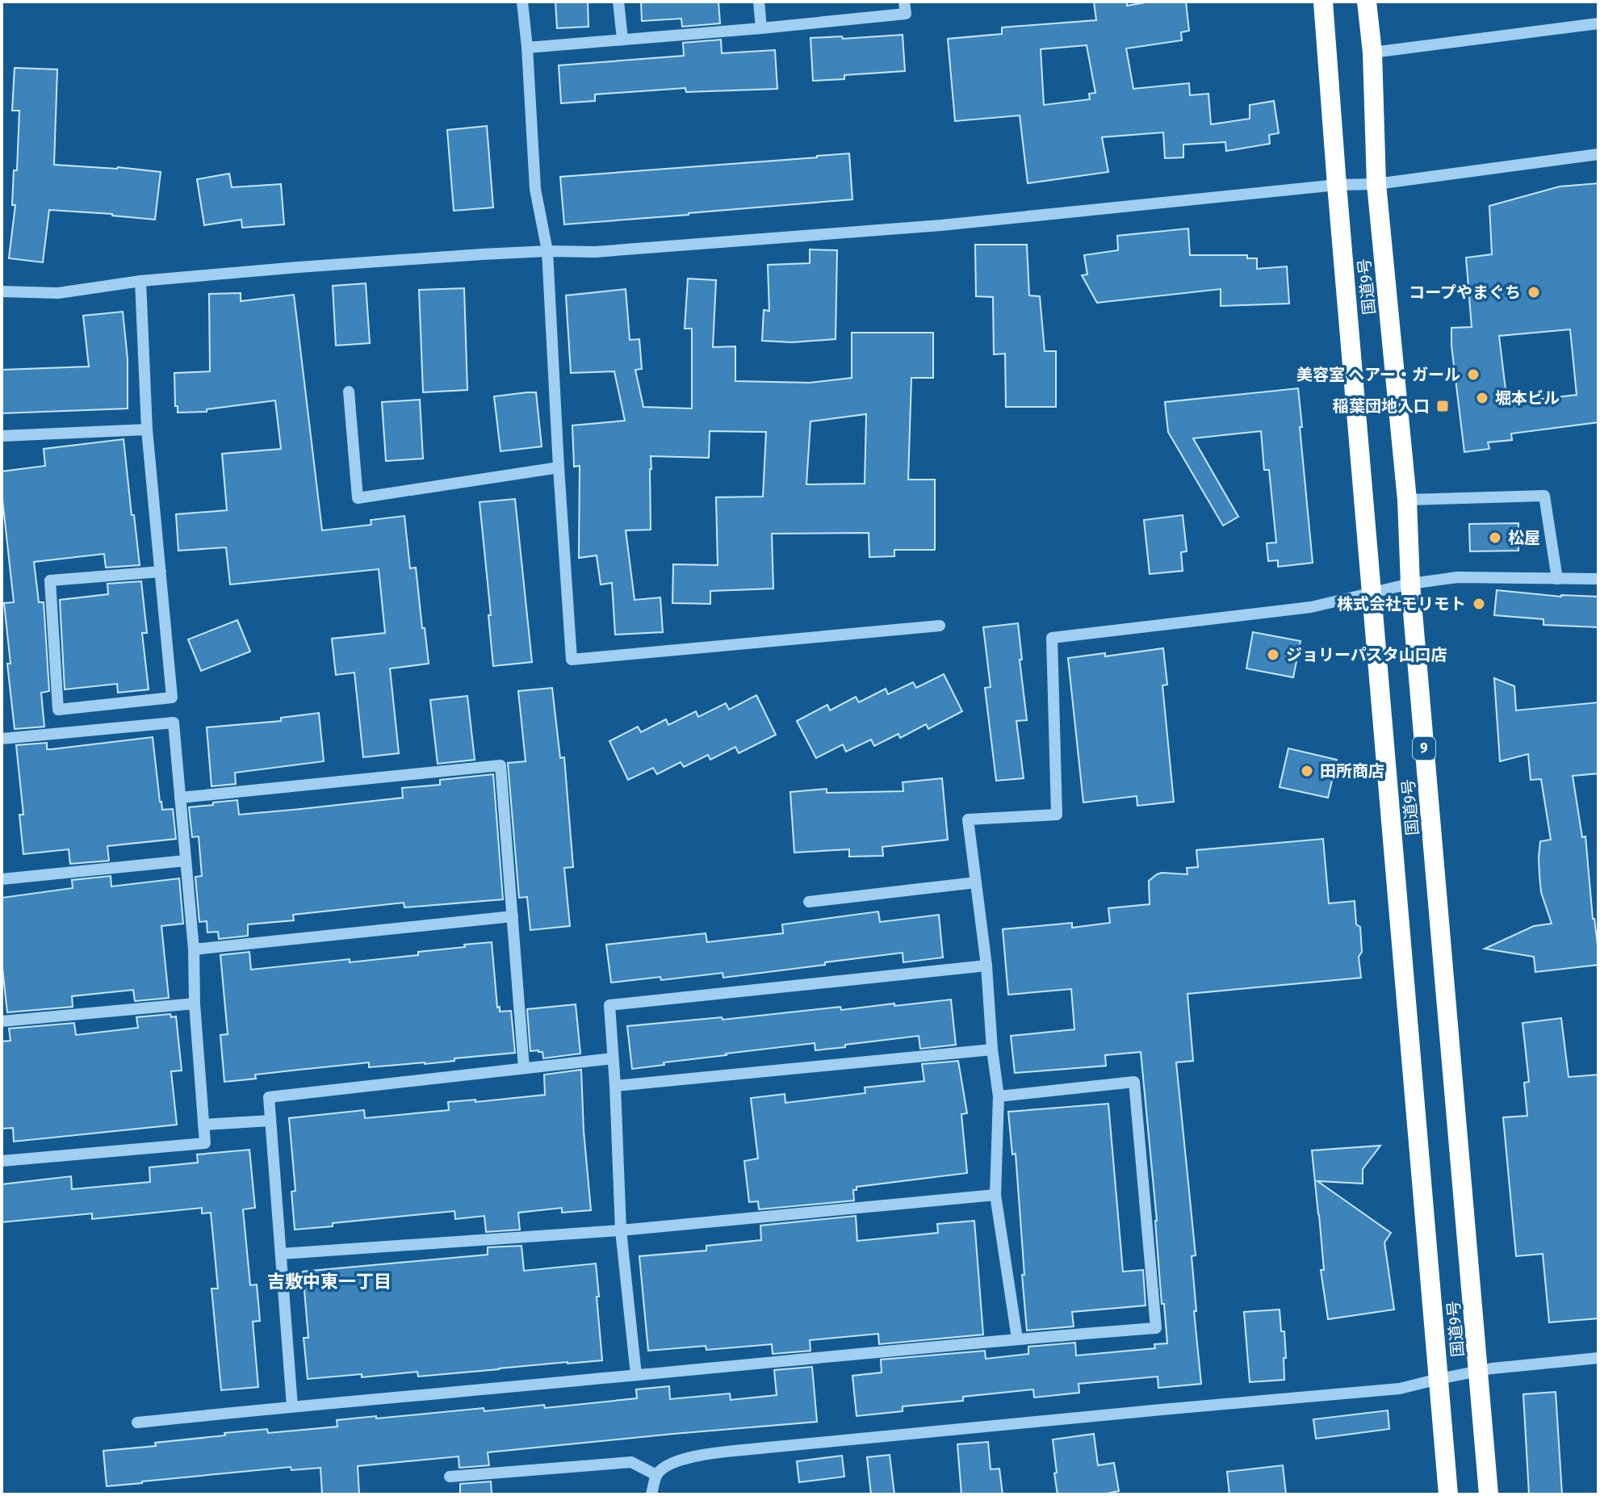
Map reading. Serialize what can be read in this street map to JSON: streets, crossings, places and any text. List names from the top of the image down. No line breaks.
{"streets":{"highway":["国道9号","9"]},"districts":["吉敷中東一丁目"],"places":{"other":["コープやまぐち","美容室 ヘアー・ガール","堀本ビル","松屋","株式会社モリモト","ジョリーパスタ山口店","田所商店"],"transit":["稲葉団地入口"]}}
